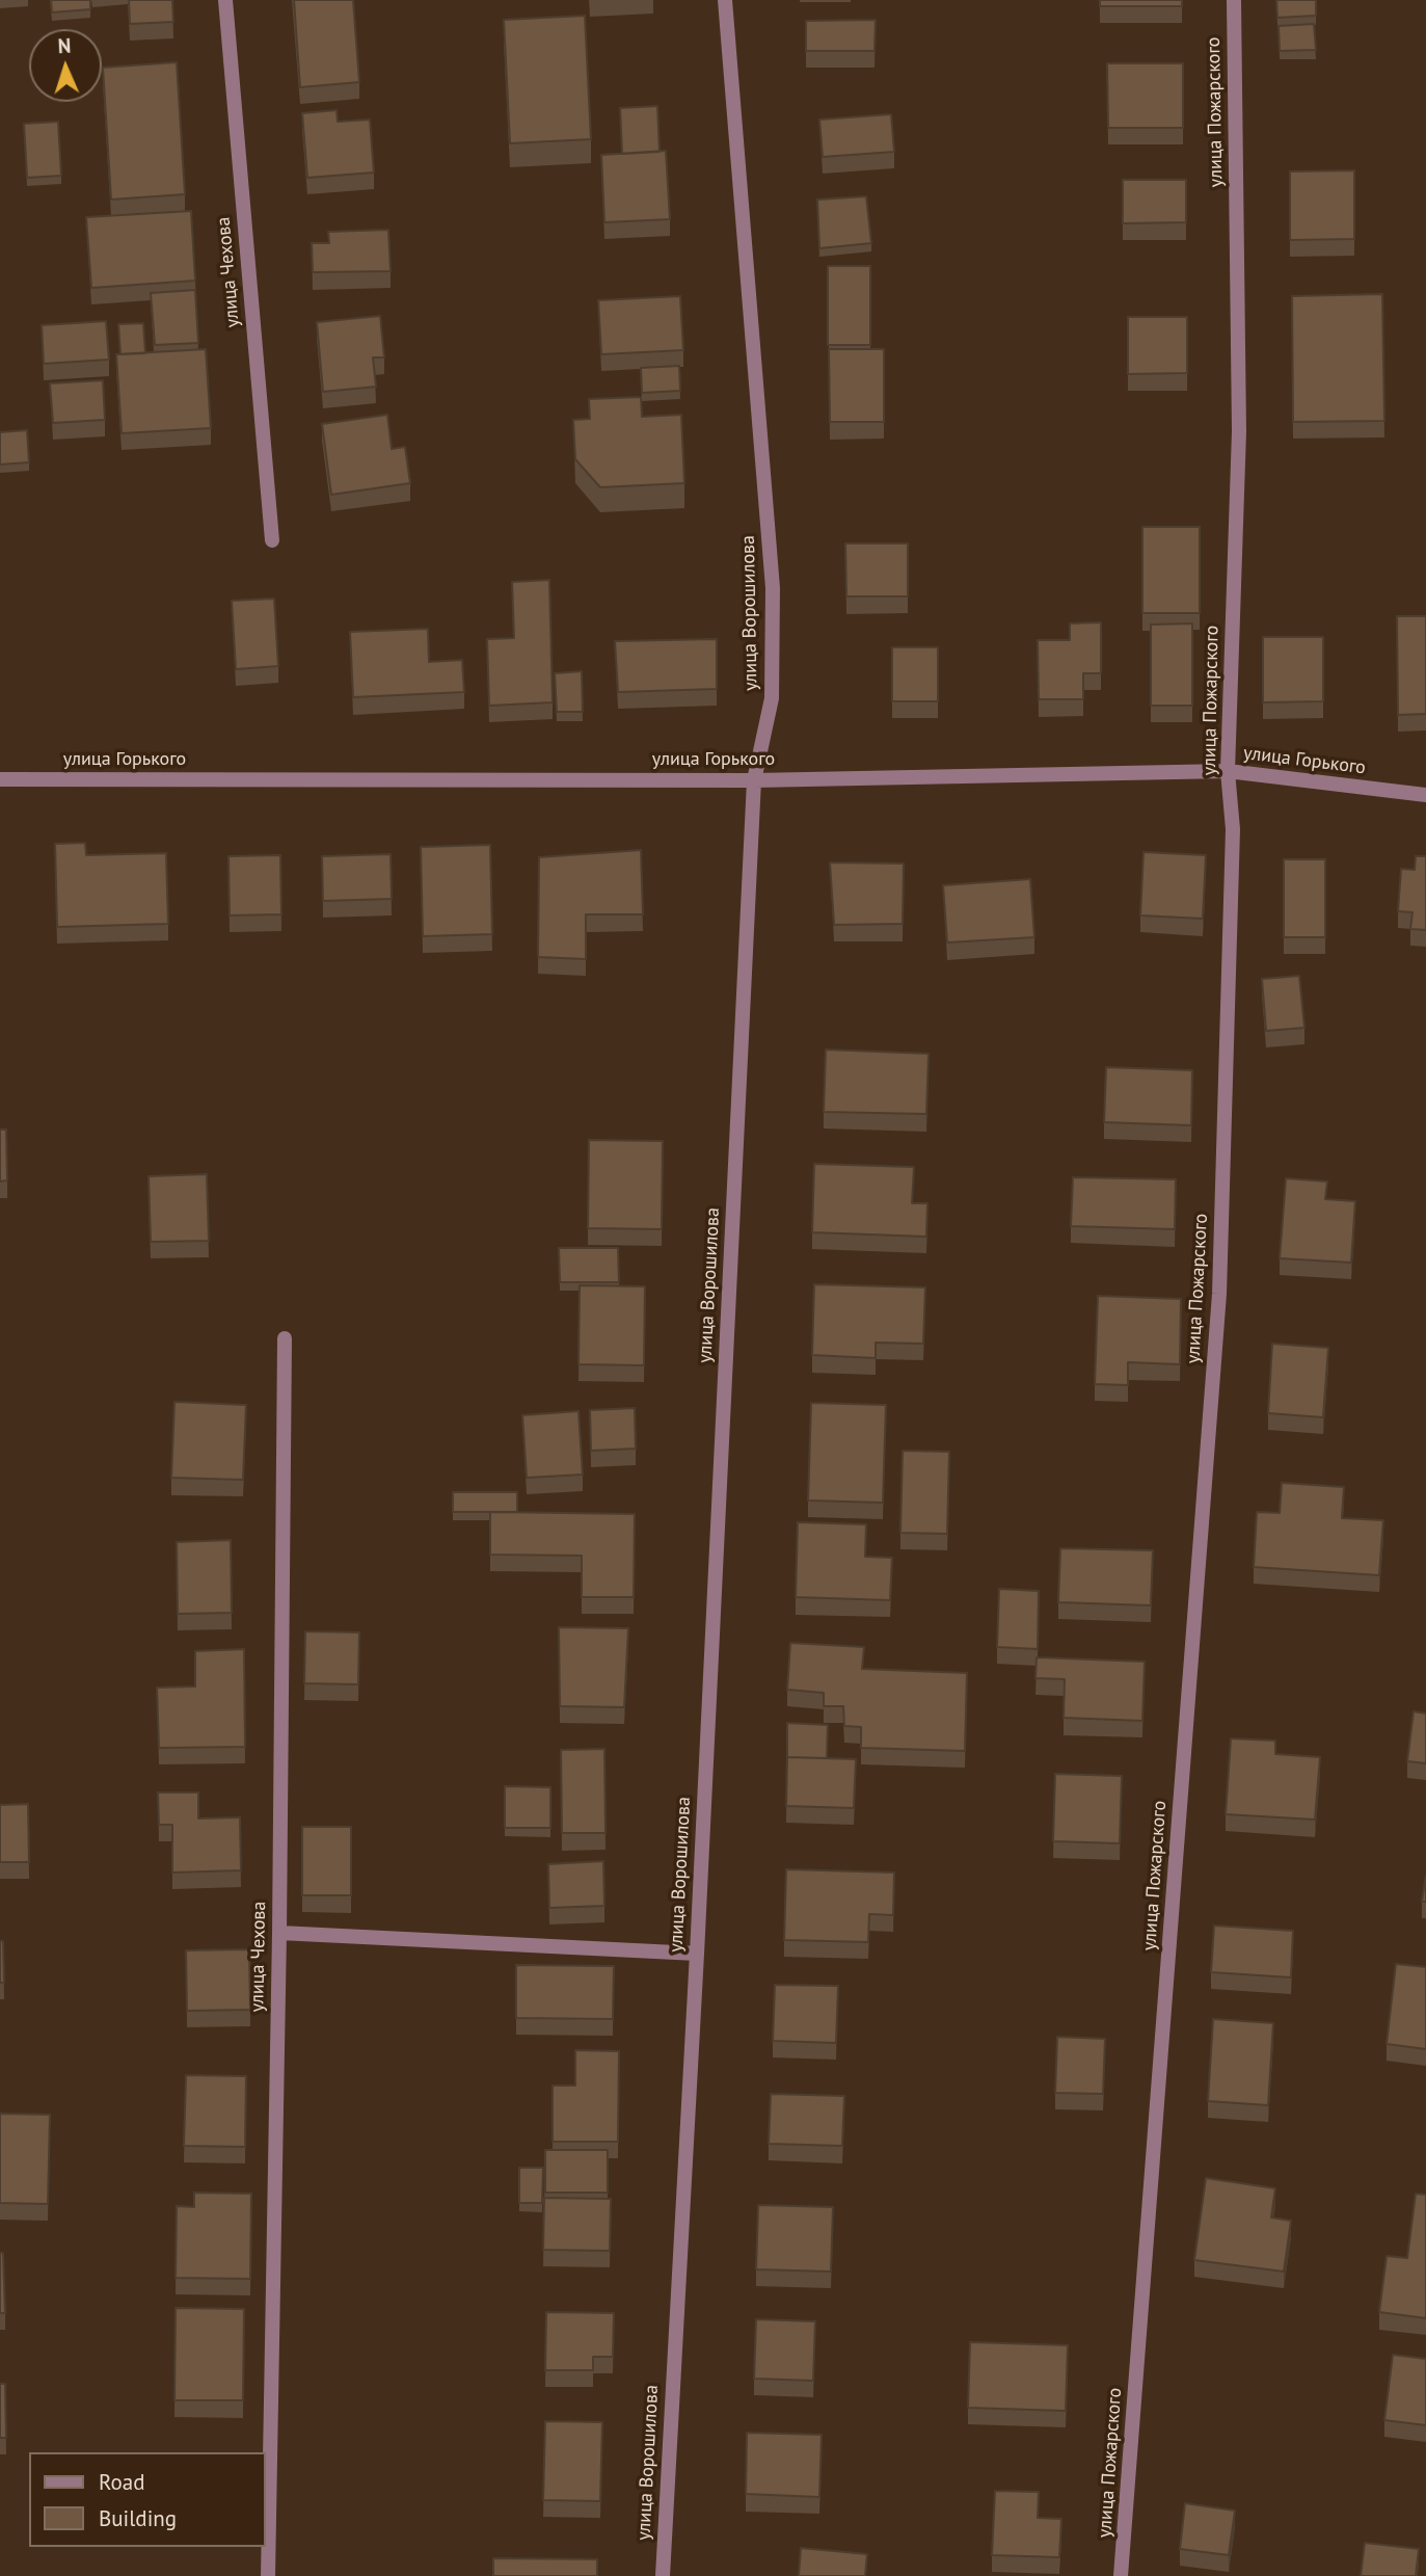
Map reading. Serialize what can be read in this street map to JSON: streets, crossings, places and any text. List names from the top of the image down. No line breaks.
{"streets":{"street":["улица Пожарского","улица Чехова","улица Ворошилова","улица Горького"]},"crossings":[["улица Пожарского","улица Горького"],["улица Ворошилова","улица Горького"]],"legend":["Road","Building"],"north":"top"}
